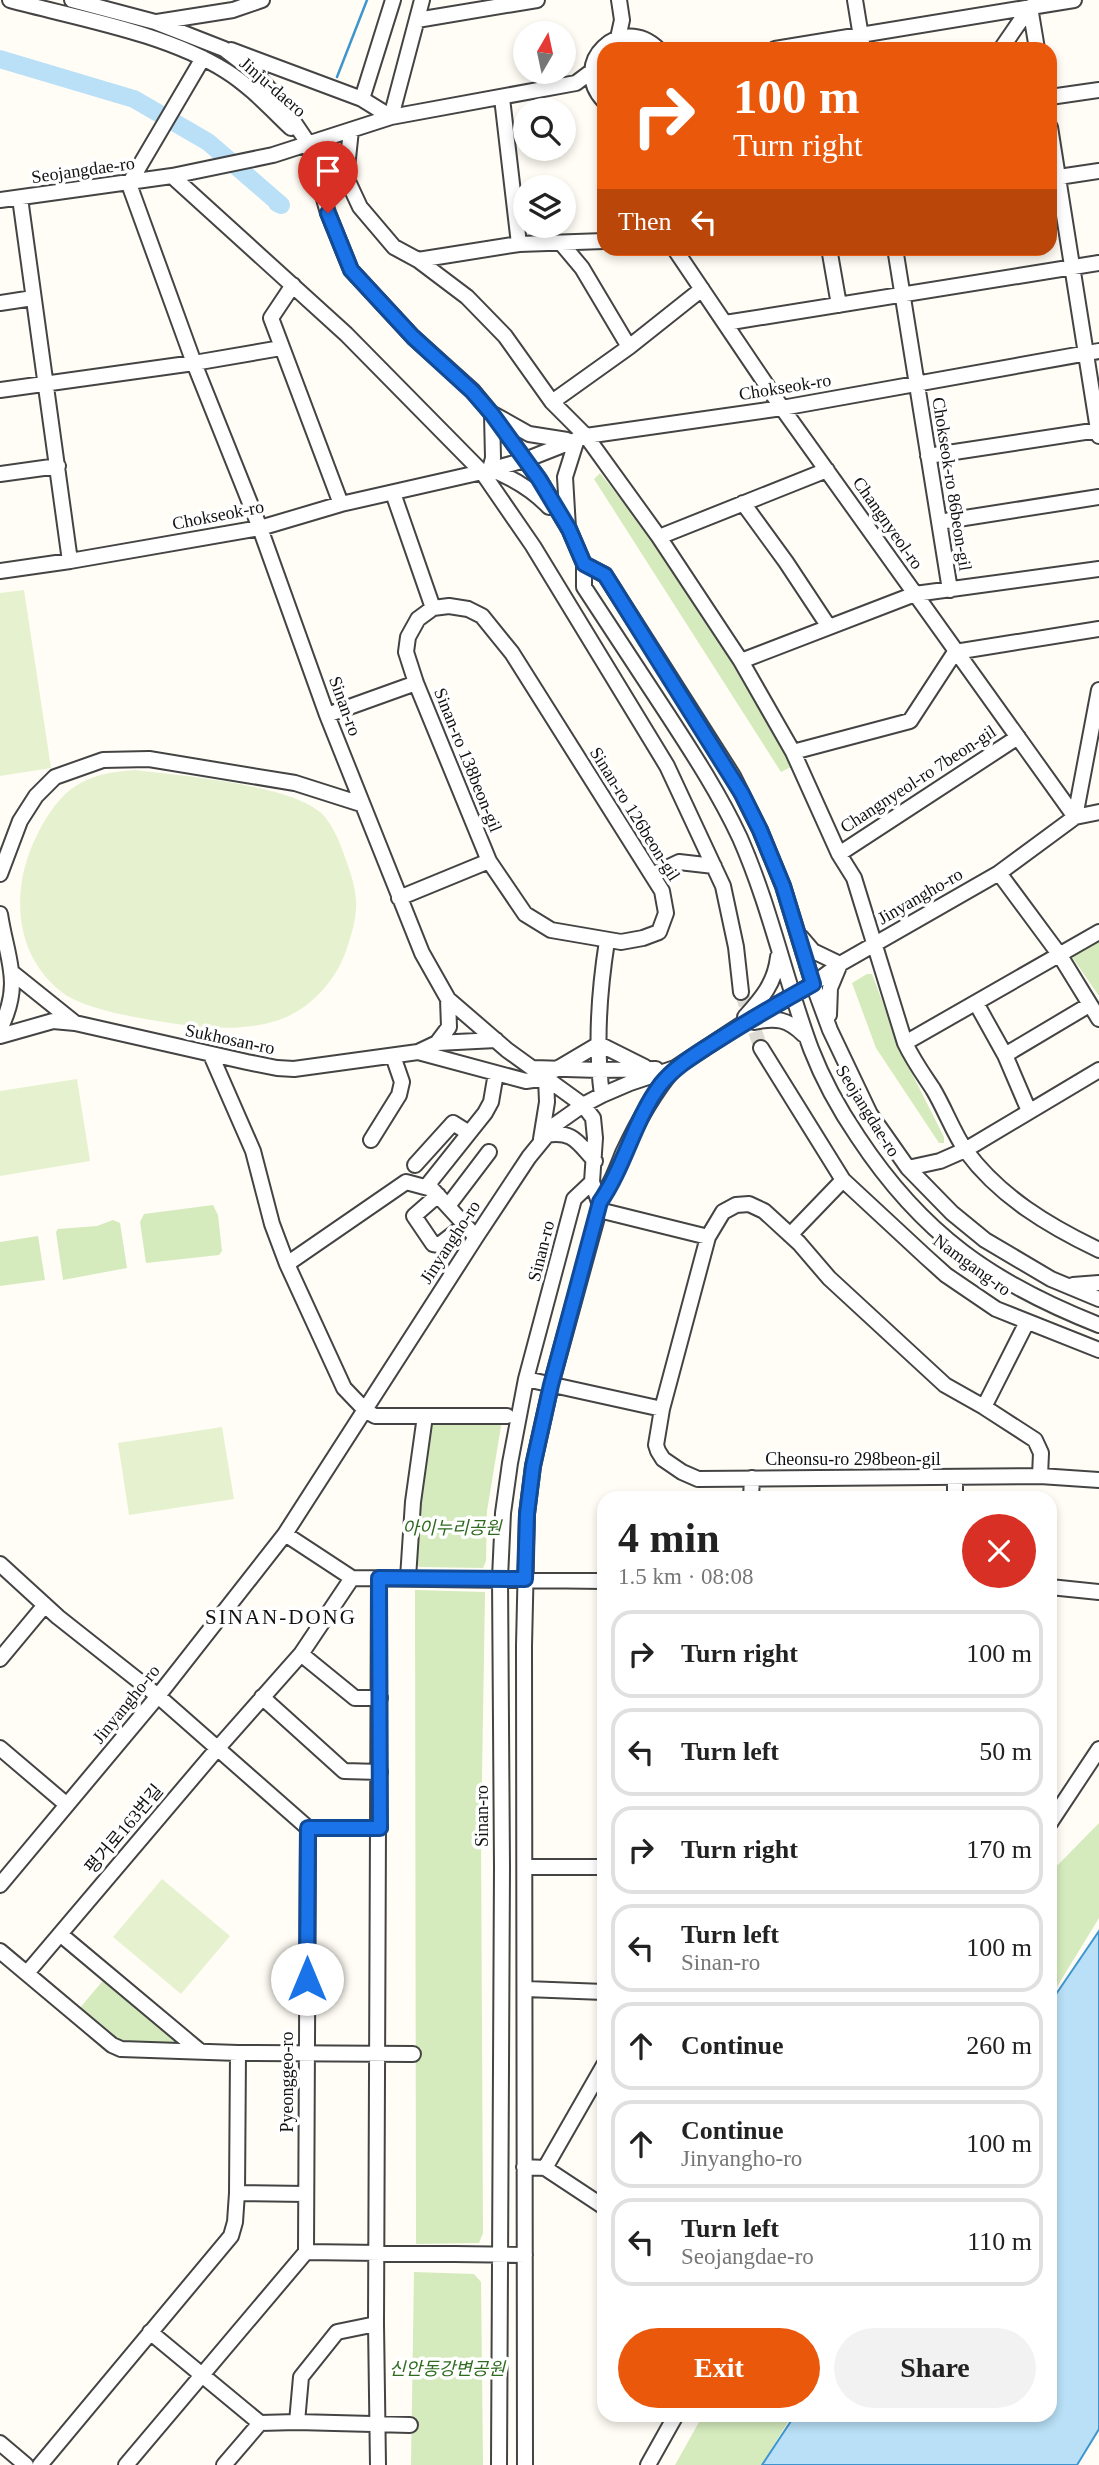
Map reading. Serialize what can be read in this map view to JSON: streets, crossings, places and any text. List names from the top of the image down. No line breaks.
{"streets":{"street":["Jinju-daero","Seojangdae-ro","Chokseok-ro","Chokseok-ro 86beon-gil","Changnyeol-ro","Sinan-ro","Sinan-ro 138beon-gil","Changnyeol-ro 7beon-gil","Sinan-ro 126beon-gil","Jinyangho-ro","Sukhosan-ro","Namgang-ro","Cheonsu-ro 298beon-gil","평거로163번길","Pyeonggeo-ro"]},"crossings":[["Jinju-daero","Seojangdae-ro"],["Seojangdae-ro","Chokseok-ro"],["Seojangdae-ro","Sinan-ro"],["Seojangdae-ro","Jinyangho-ro"],["Chokseok-ro","Chokseok-ro 86beon-gil"],["Chokseok-ro","Changnyeol-ro"],["Chokseok-ro","Sinan-ro"],["Changnyeol-ro","Changnyeol-ro 7beon-gil"],["Changnyeol-ro","Jinyangho-ro"],["Sinan-ro","Sinan-ro 138beon-gil"],["Sinan-ro","Jinyangho-ro"],["Sinan-ro","Sukhosan-ro"],["Sinan-ro 138beon-gil","Sinan-ro 126beon-gil"]],"districts":["SINAN-DONG"],"parks":["아이누리공원","신안동강변공원"],"north":"top","page":{"turn":["100 m","Turn right"],"then":"Then","heading":["4 min","1.5 km · 08:08"],"list":[{"name":"Turn right","value":"100 m"},{"name":"Turn left","value":"50 m"},{"name":"Turn right","value":"170 m"},{"name":"Turn left","note":"Sinan-ro","value":"100 m"},{"name":"Continue","value":"260 m"},{"name":"Continue","note":"Jinyangho-ro","value":"100 m"},{"name":"Turn left","note":"Seojangdae-ro","value":"110 m"}],"buttons":["Exit","Share"]}}
